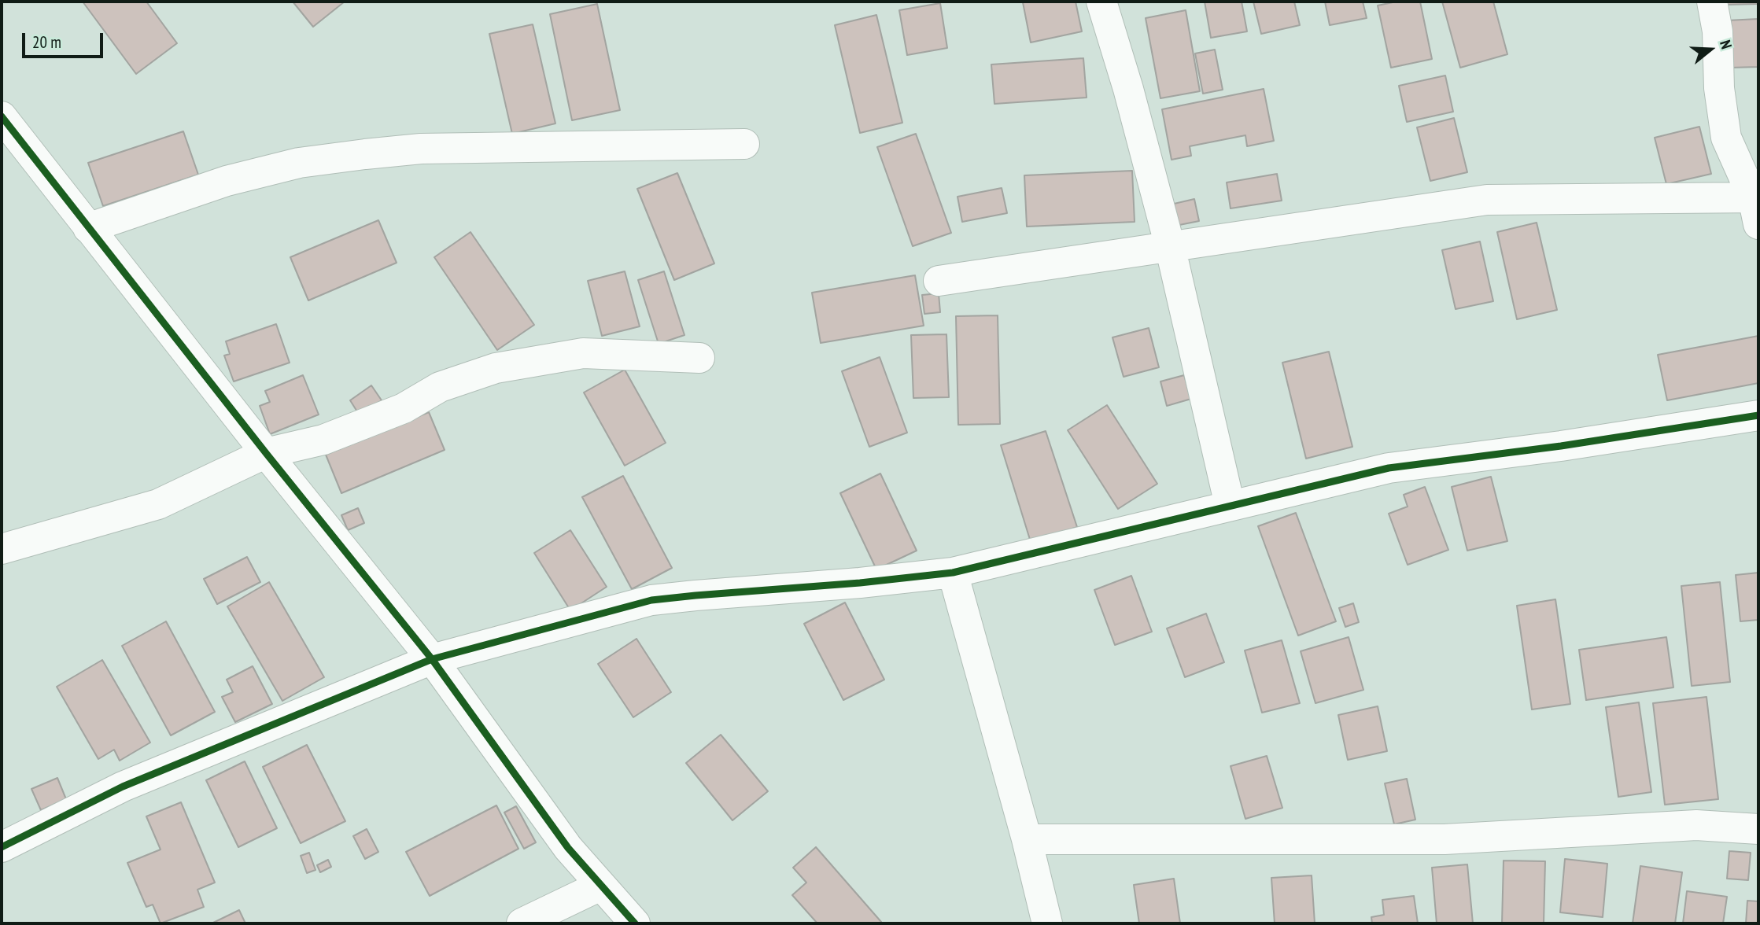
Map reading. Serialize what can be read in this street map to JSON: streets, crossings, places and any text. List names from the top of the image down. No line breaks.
{"scale_bar":"20 m","north":"right"}
